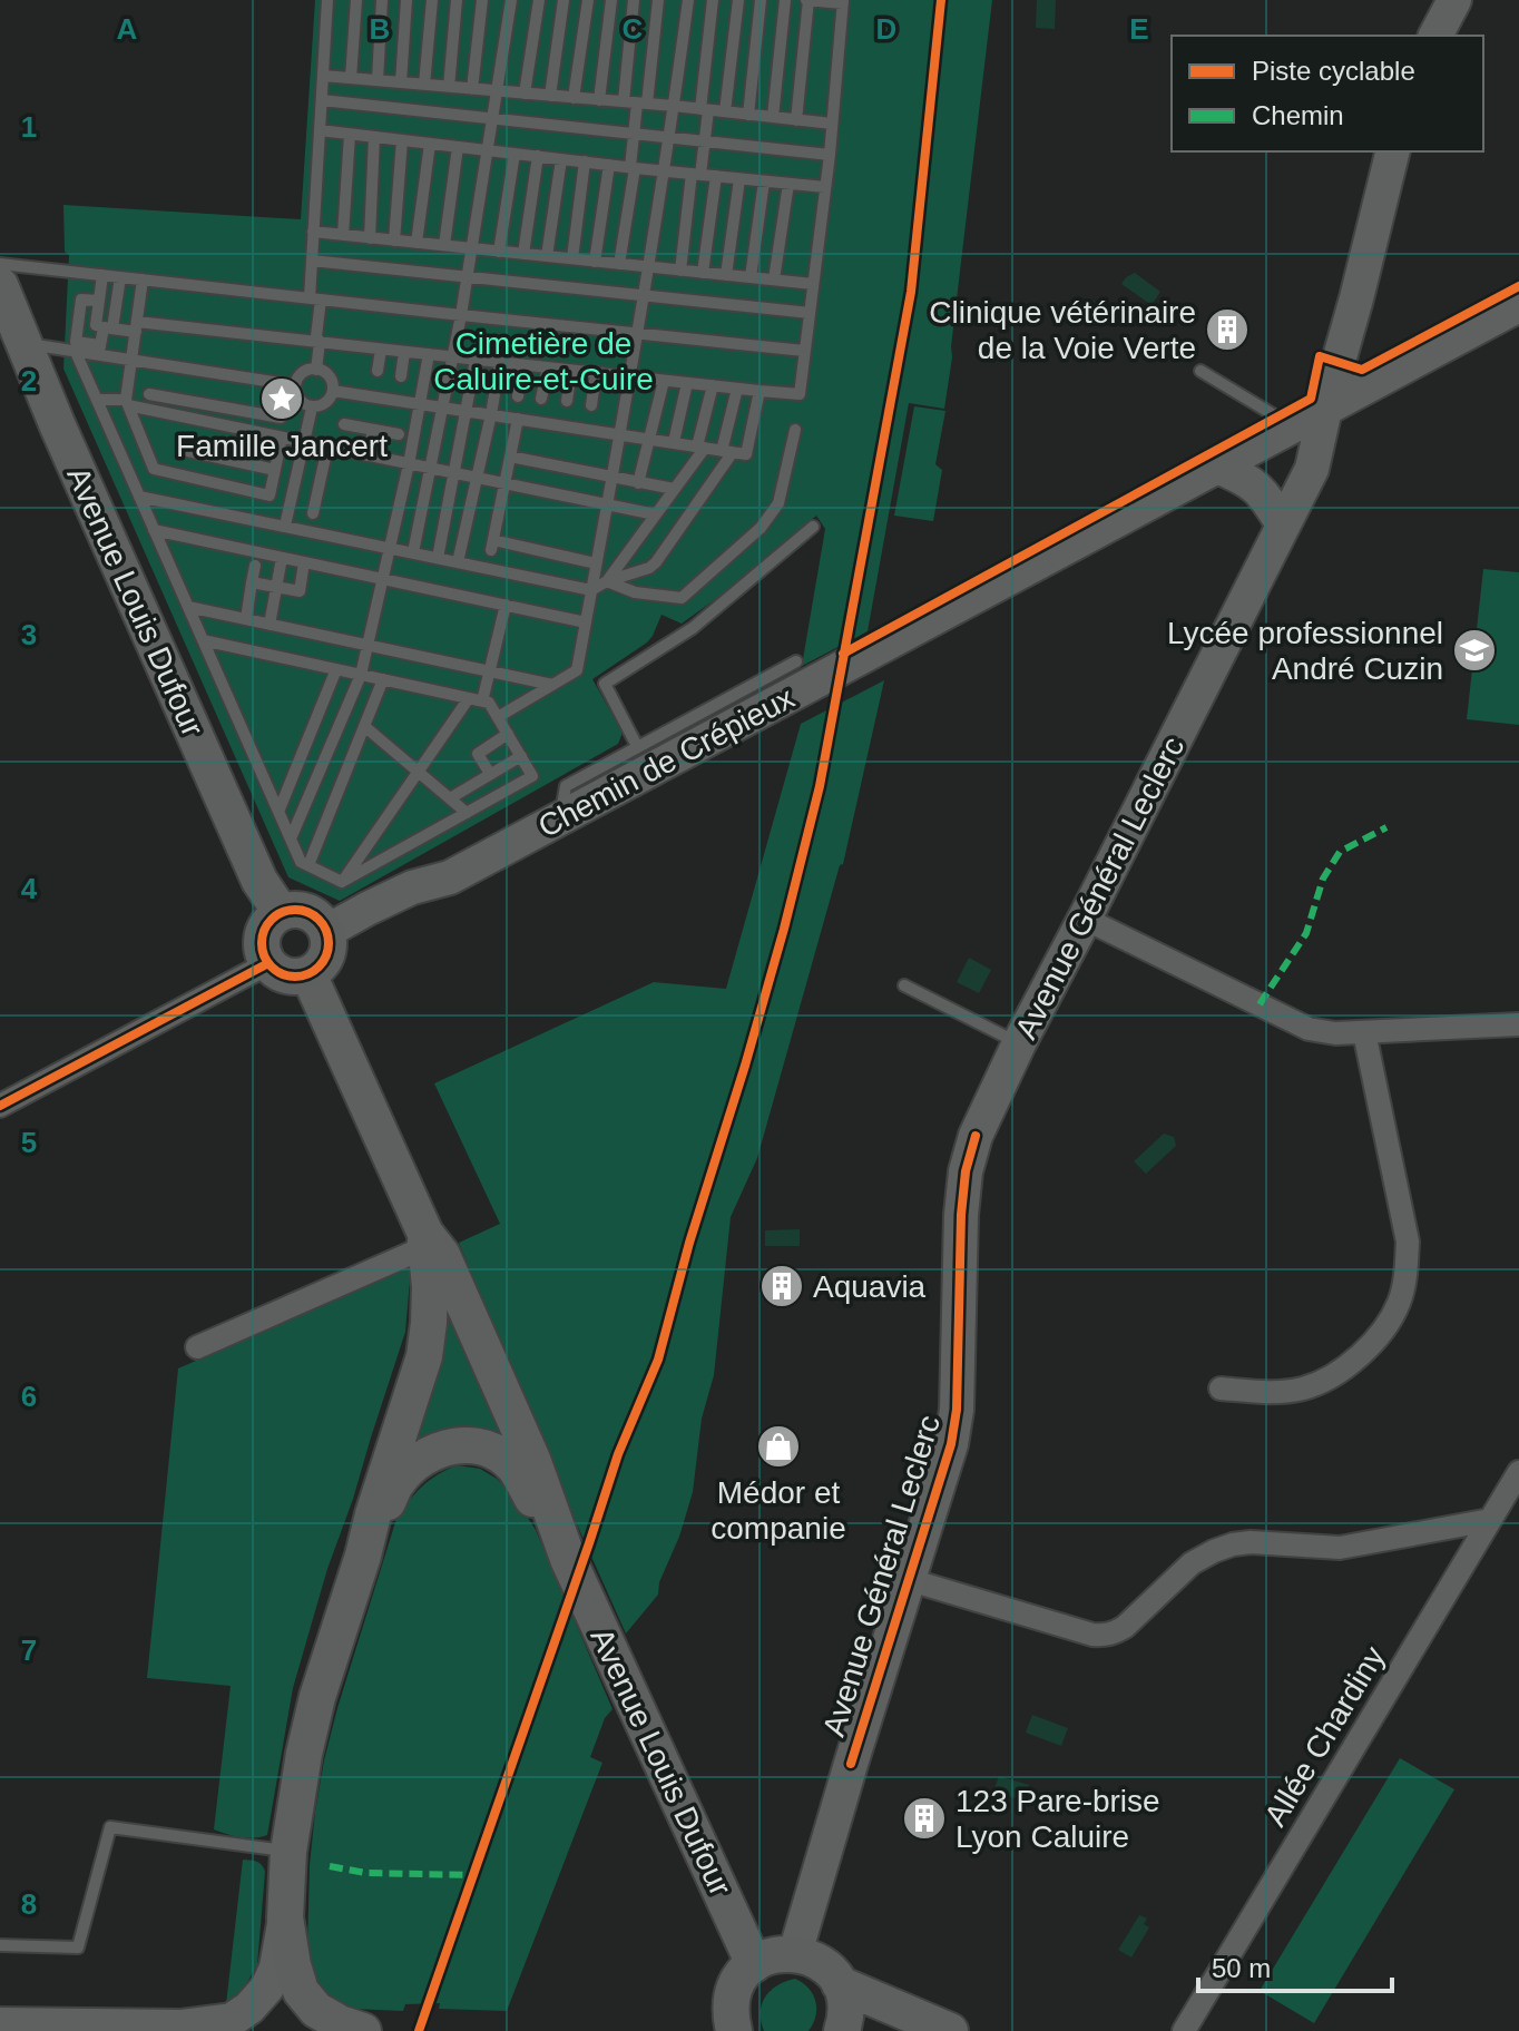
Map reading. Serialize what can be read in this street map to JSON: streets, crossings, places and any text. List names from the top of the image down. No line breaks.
{"streets":{"main road":["Avenue Louis Dufour","Chemin de Crépieux","Avenue Général Leclerc"],"street":["Allée Chardiny"]},"crossings":[["Avenue Louis Dufour","Chemin de Crépieux"],["Chemin de Crépieux","Avenue Général Leclerc"]],"parks":["Cimetière de Caluire-et-Cuire"],"places":{"building":["Clinique vétérinaire de la Voie Verte","Aquavia","123 Pare-brise Lyon Caluire"],"place":["Famille Jancert"],"school or university":["Lycée professionnel André Cuzin"],"shop":["Médor et companie"]},"legend":["Piste cyclable","Chemin"],"scale_bar":"50 m","grid":{"columns":["A","B","C","D","E"],"rows":["1","2","3","4","5","6","7","8"]}}
